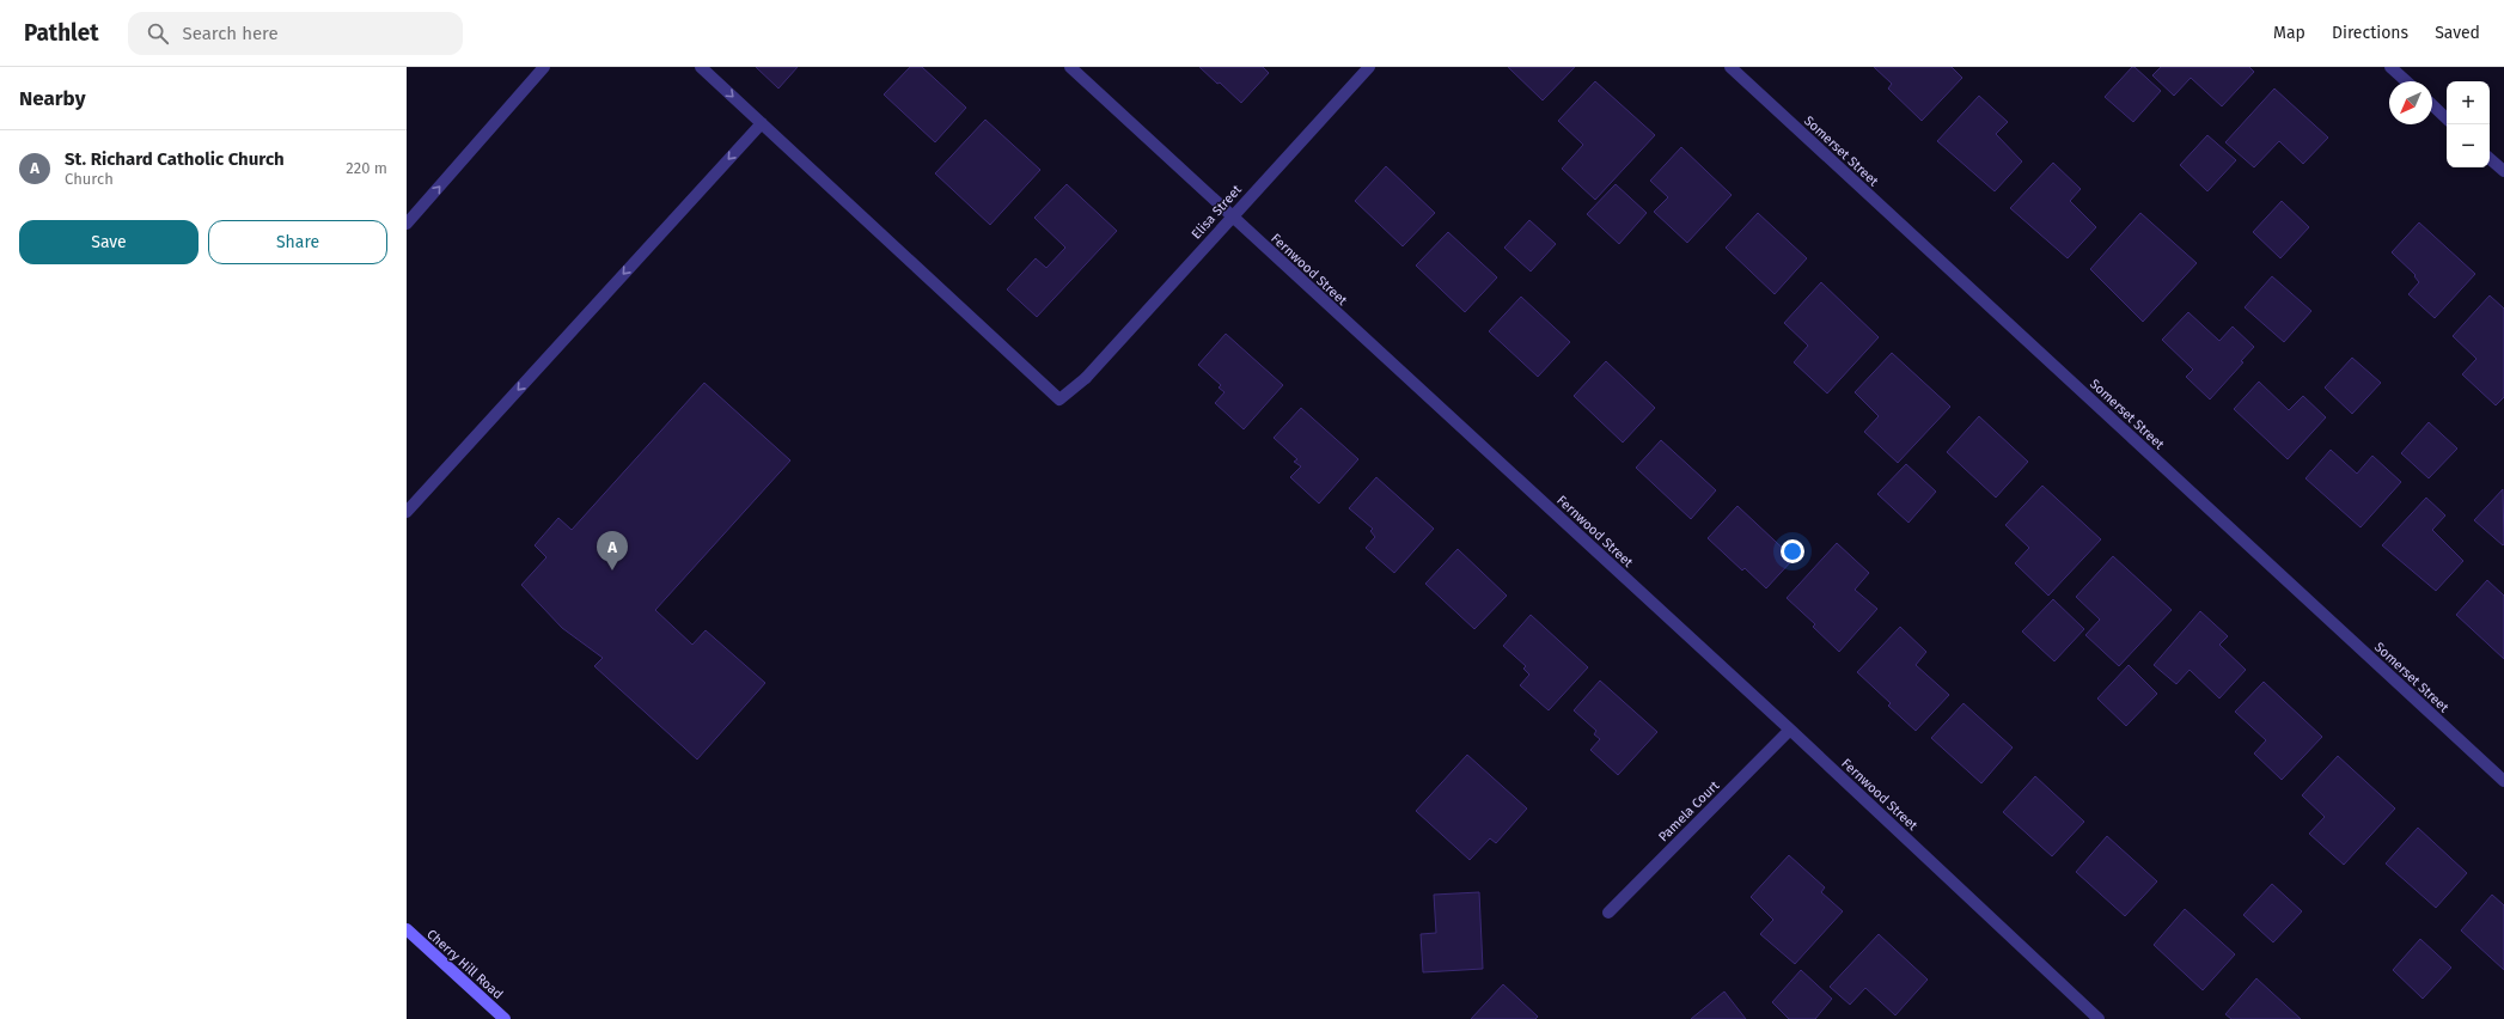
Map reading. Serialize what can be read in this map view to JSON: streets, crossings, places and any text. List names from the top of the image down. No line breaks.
{"streets":{"main road":["Cherry Hill Road"],"street":["Somerset Street","Elisa Street","Fernwood Street","Pamela Court"]},"crossings":[["Elisa Street","Fernwood Street"],["Fernwood Street","Pamela Court"]],"north":"bottom left","page":{"header":"Pathlet","search":"Search here","nav":["Map","Directions","Saved"],"heading":"Nearby","map_buttons":["+","−"],"list":[{"mark":"A","name":"St. Richard Catholic Church","note":"Church","value":"220 m"}],"buttons":["Save","Share"],"pins":"A"}}
